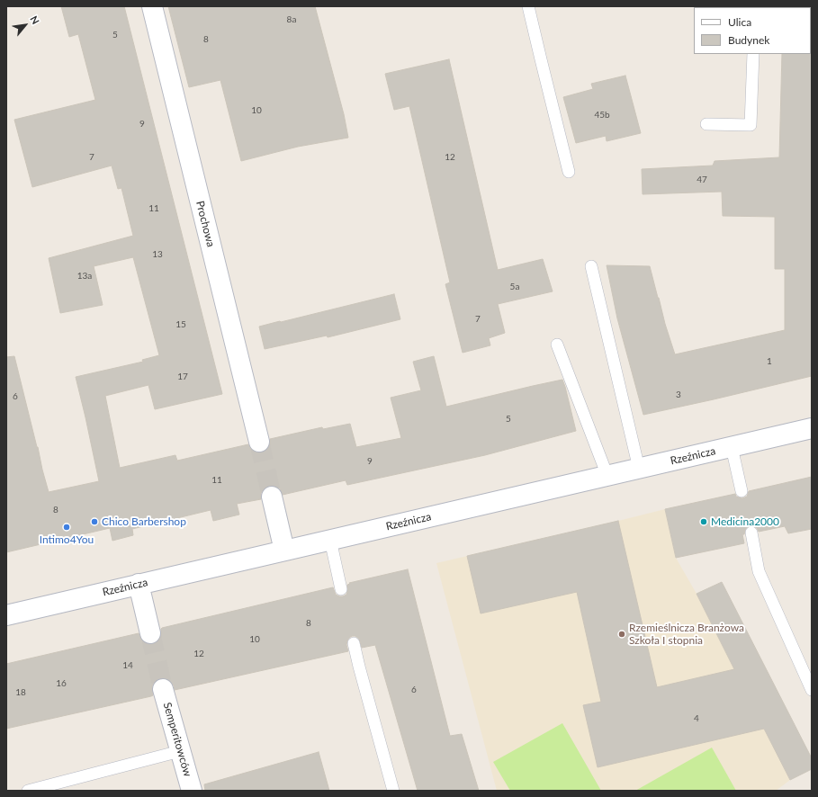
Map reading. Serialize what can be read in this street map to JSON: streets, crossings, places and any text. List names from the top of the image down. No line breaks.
{"streets":{"street":["Prochowa","Rzeźnicza","Semperitowców"]},"places":["Chico Barbershop","Medicina2000","Intimo4You","Rzemieślnicza Branżowa Szkoła I stopnia"],"house_numbers":["8a","5","8","10","45b","9","7","12","47","11","13","13a","5a","7","15","1","17","3","6","5","9","11","8","8","10","12","14","16","6","18","4"],"legend":["Ulica","Budynek"],"north":"top right"}
